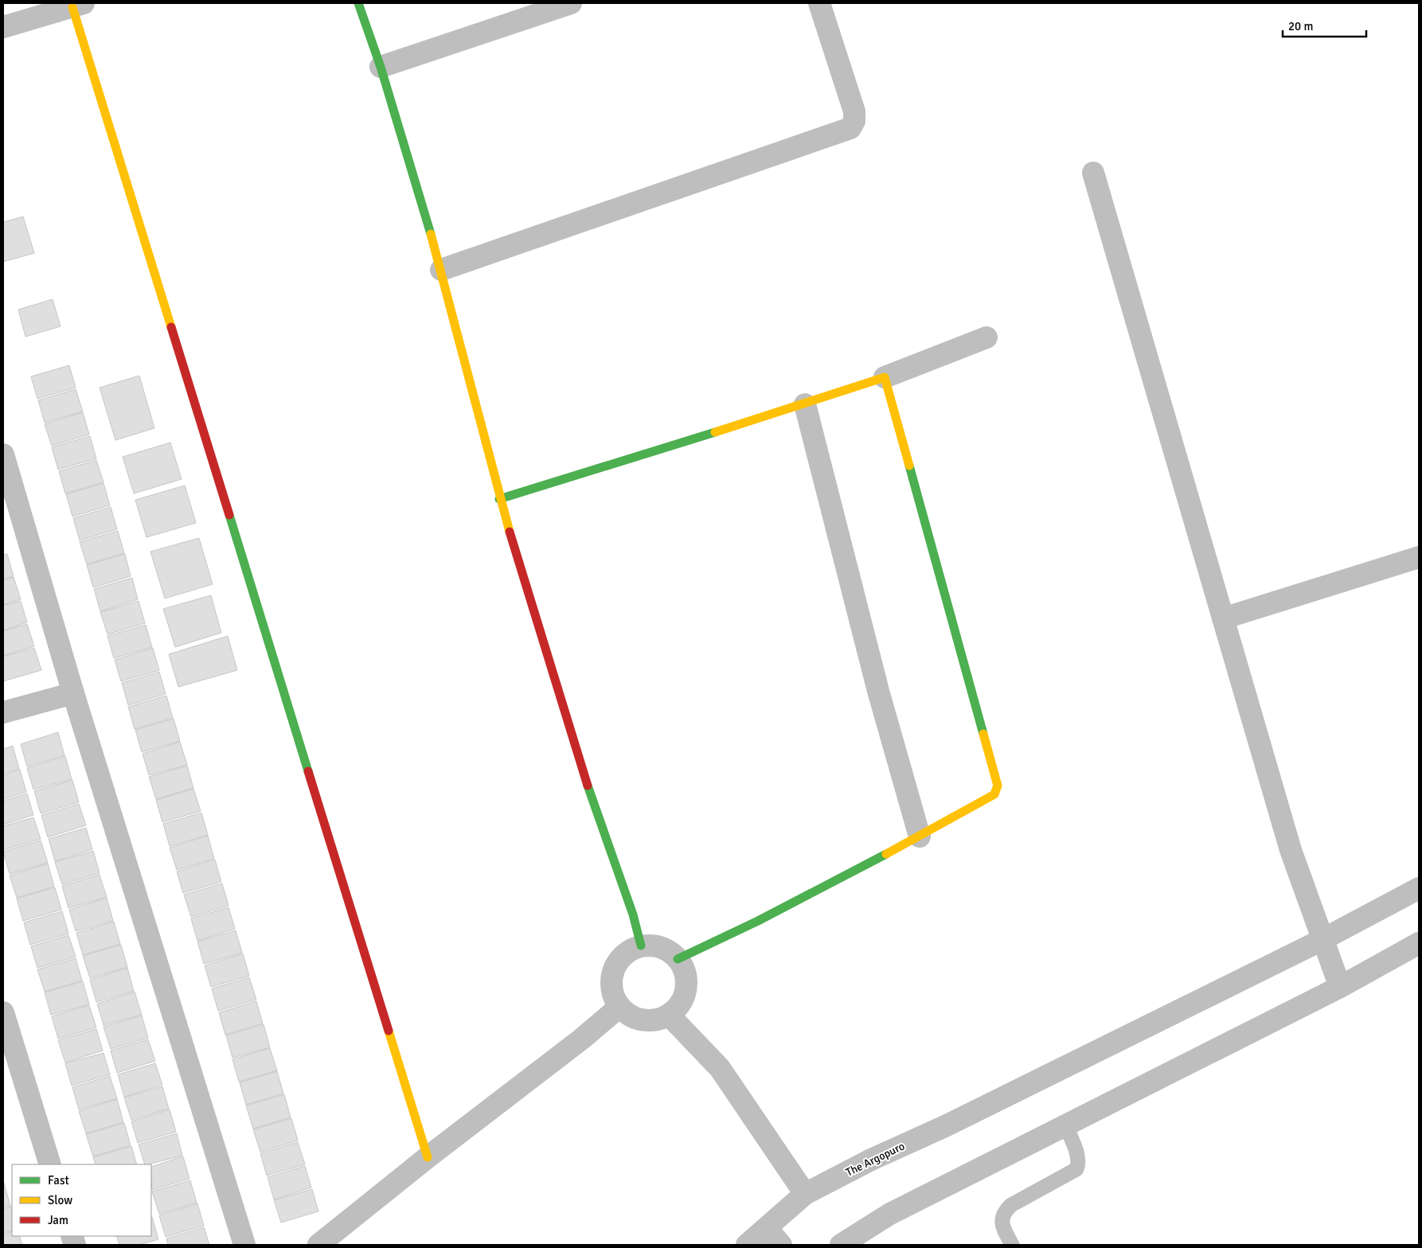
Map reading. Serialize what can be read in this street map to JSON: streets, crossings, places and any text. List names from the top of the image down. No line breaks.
{"streets":{"street":["The Argopuro"]},"legend":["Fast","Slow","Jam"],"scale_bar":"20 m"}
